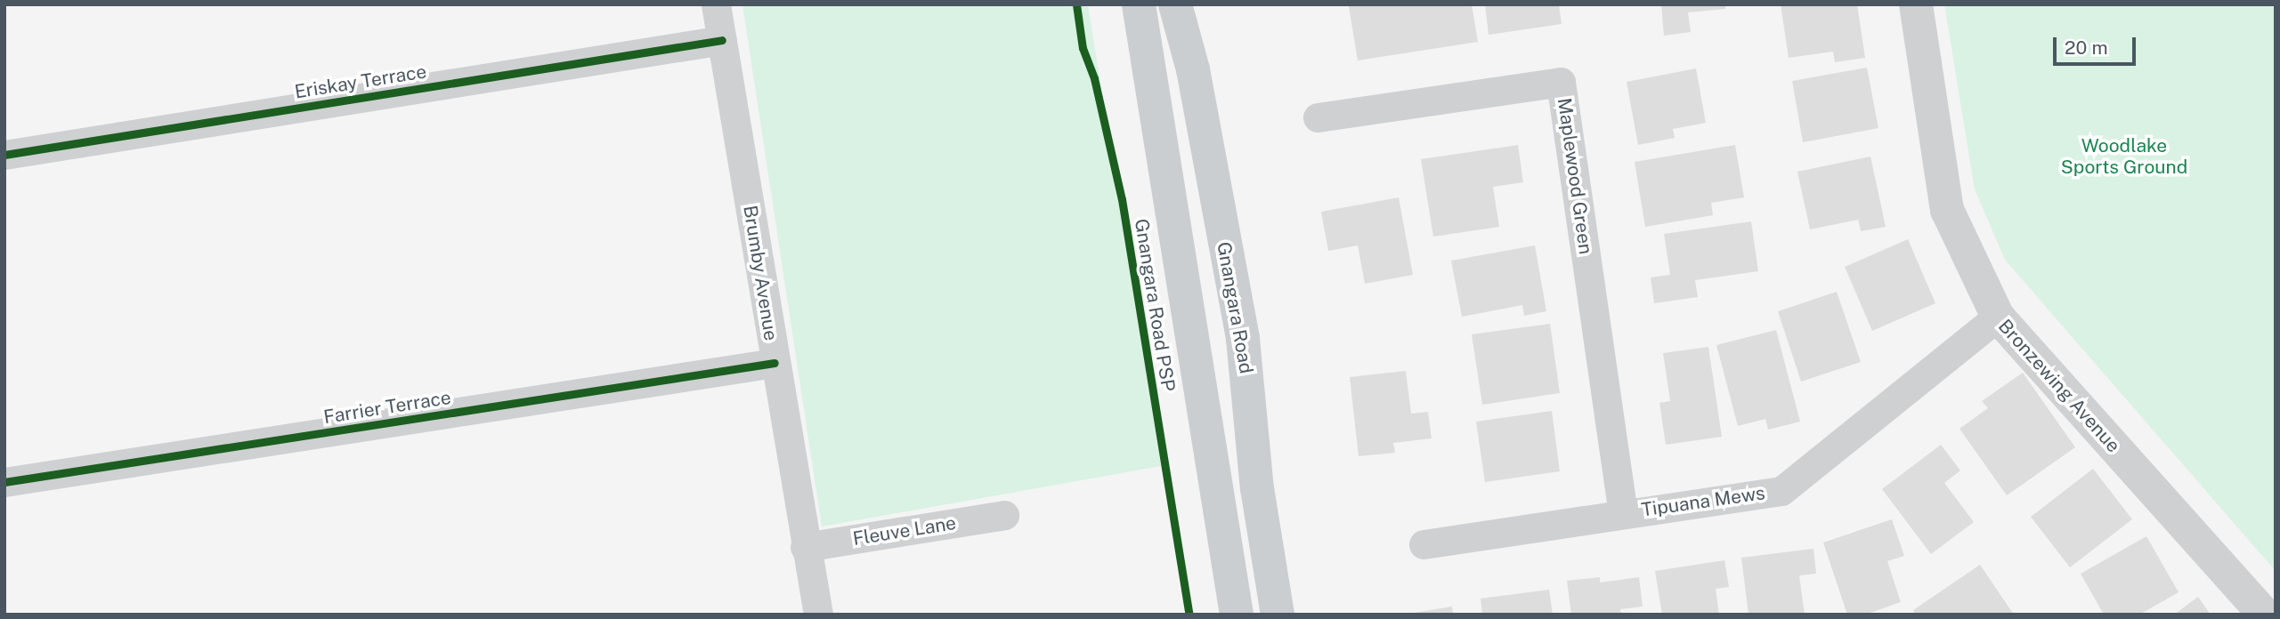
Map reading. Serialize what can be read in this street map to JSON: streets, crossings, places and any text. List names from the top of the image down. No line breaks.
{"streets":{"main road":["Gnangara Road"],"street":["Eriskay Terrace","Maplewood Green","Brumby Avenue","Bronzewing Avenue","Farrier Terrace","Tipuana Mews","Fleuve Lane"],"cycle path":["Gnangara Road PSP"]},"crossings":[["Eriskay Terrace","Brumby Avenue"],["Maplewood Green","Tipuana Mews"],["Brumby Avenue","Farrier Terrace"],["Brumby Avenue","Fleuve Lane"],["Bronzewing Avenue","Tipuana Mews"]],"parks":["Woodlake Sports Ground"],"scale_bar":"20 m"}
